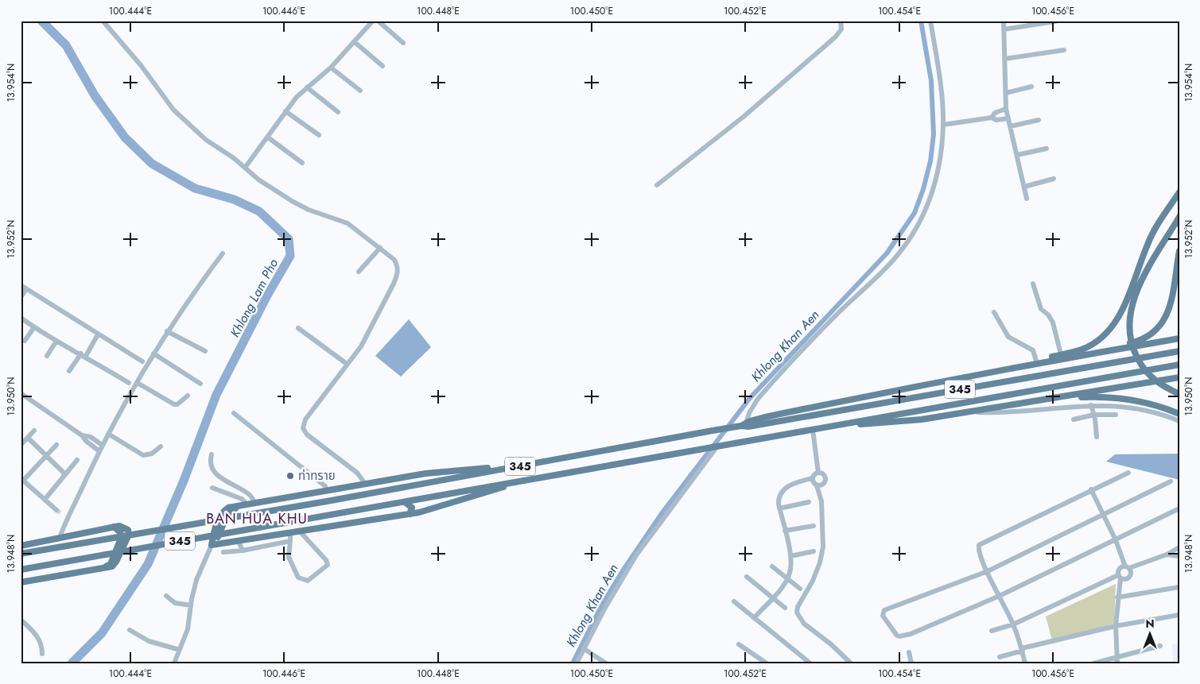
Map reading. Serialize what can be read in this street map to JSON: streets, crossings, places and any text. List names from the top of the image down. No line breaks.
{"streets":{"main road":["345"]},"districts":["BAN HUA KHU"],"water":["Khlong Lam Pho","Khlong Khan Aen"],"places":["ท่าทราย"],"north":"top","coordinates":["100.444°E","100.446°E","100.448°E","100.450°E","100.452°E","100.454°E","100.456°E","13.954°N","13.952°N","13.950°N","13.948°N"]}
